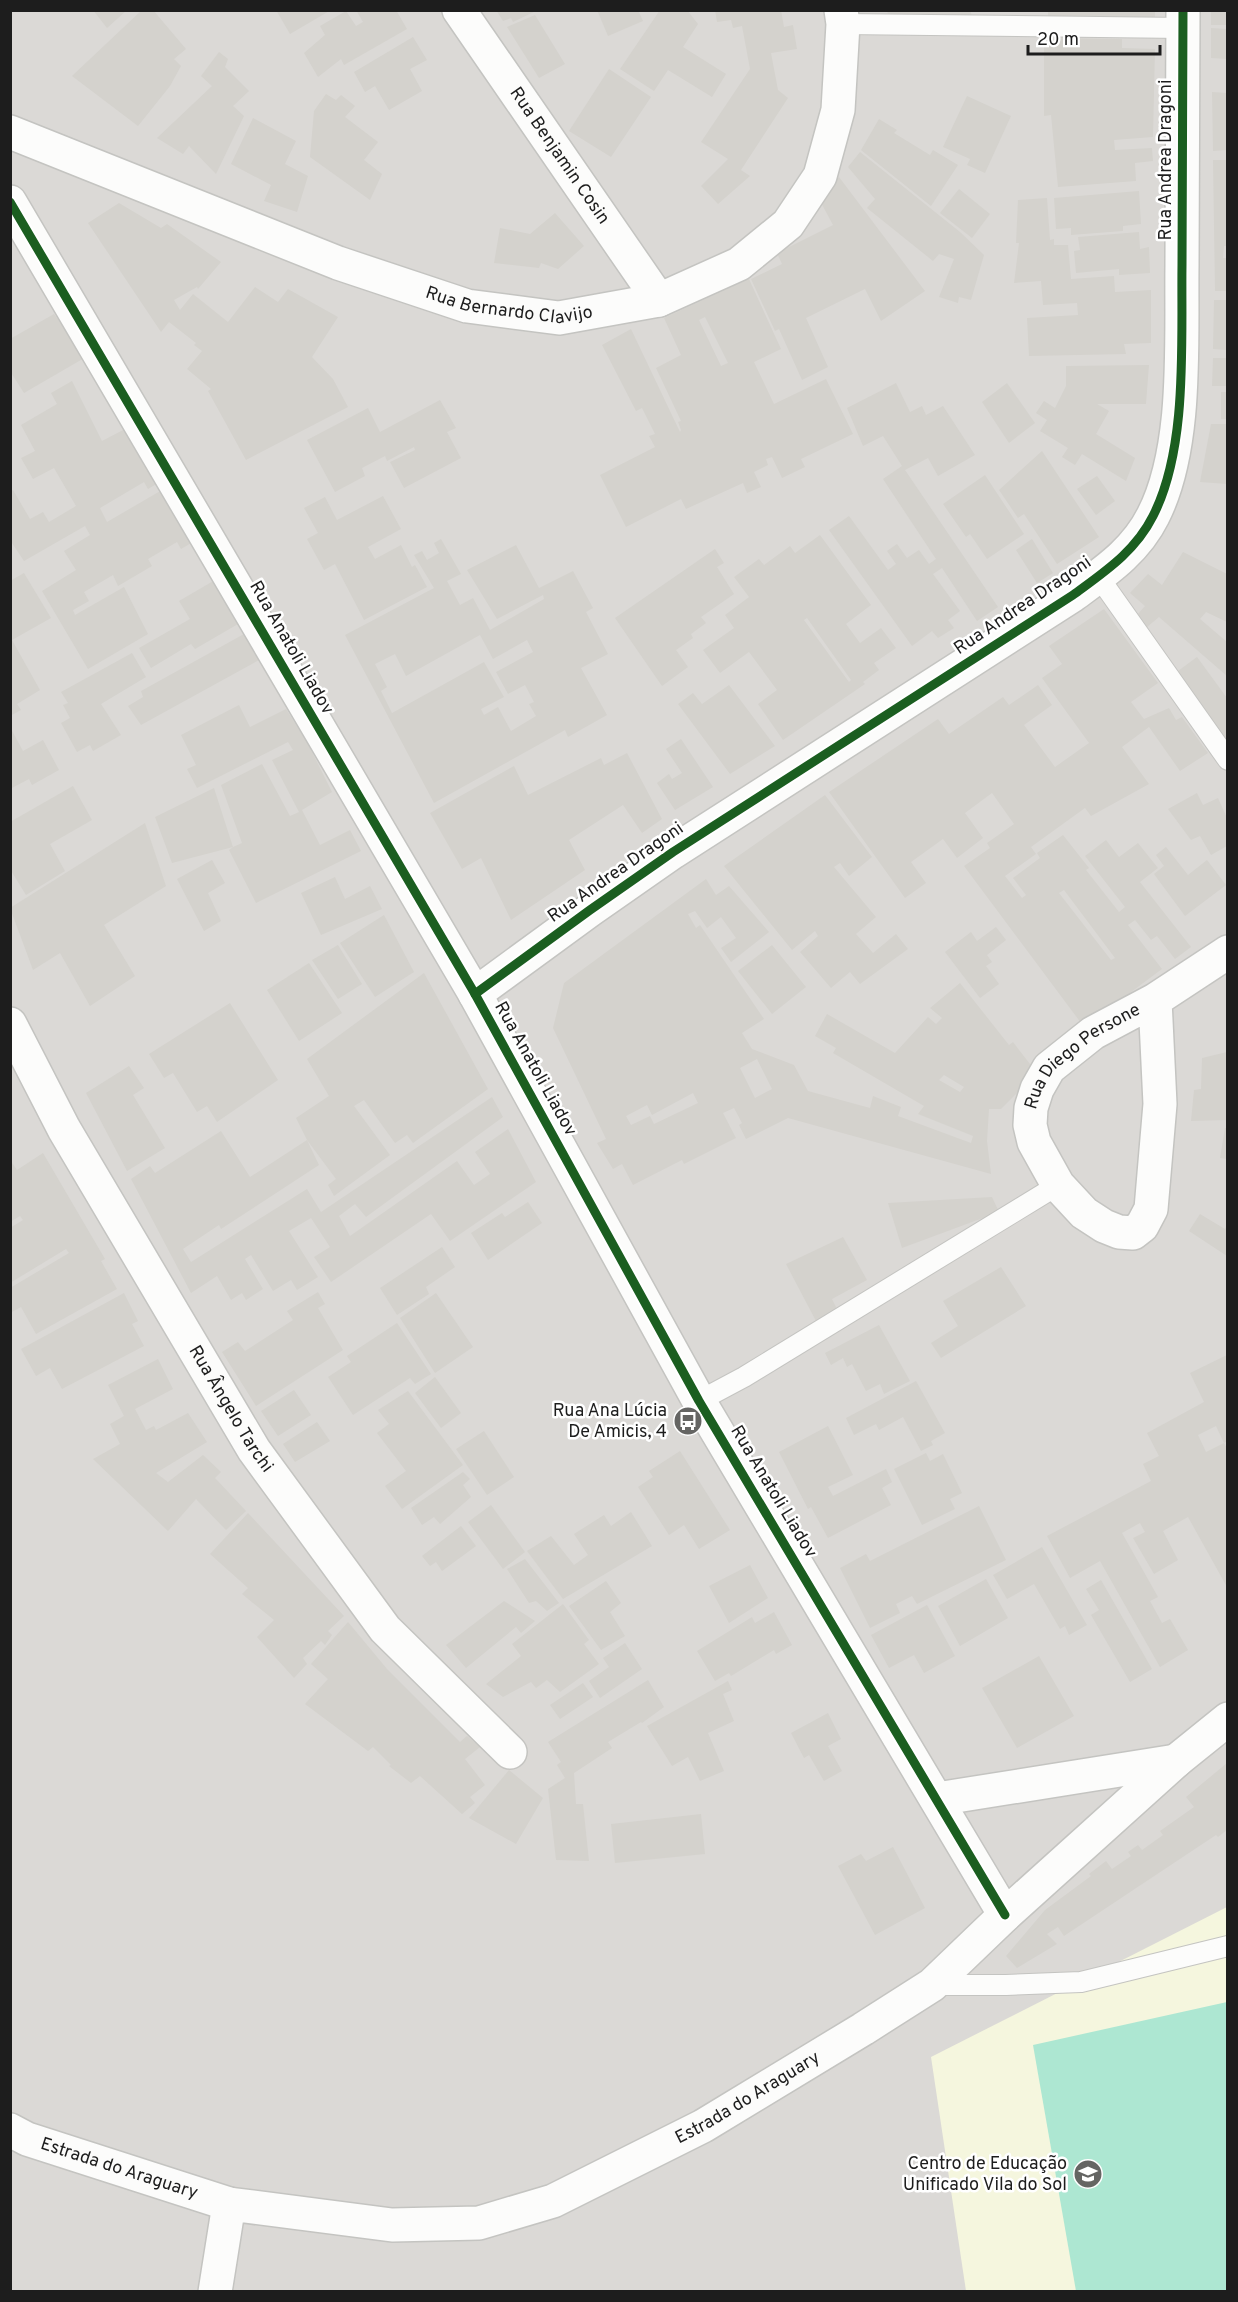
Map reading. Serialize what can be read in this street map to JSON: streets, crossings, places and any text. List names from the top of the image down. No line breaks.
{"streets":{"street":["Rua Benjamin Cosin","Rua Andrea Dragoni","Rua Bernardo Clavijo","Rua Anatoli Liadov","Rua Diego Persone","Rua Ângelo Tarchi","Estrada do Araguary"]},"crossings":[["Rua Benjamin Cosin","Rua Bernardo Clavijo"],["Rua Andrea Dragoni","Rua Anatoli Liadov"],["Rua Anatoli Liadov","Estrada do Araguary"]],"places":{"bus stop":["Rua Ana Lúcia De Amicis, 4"],"school or university":["Centro de Educação Unificado Vila do Sol"]},"scale_bar":"20 m"}
